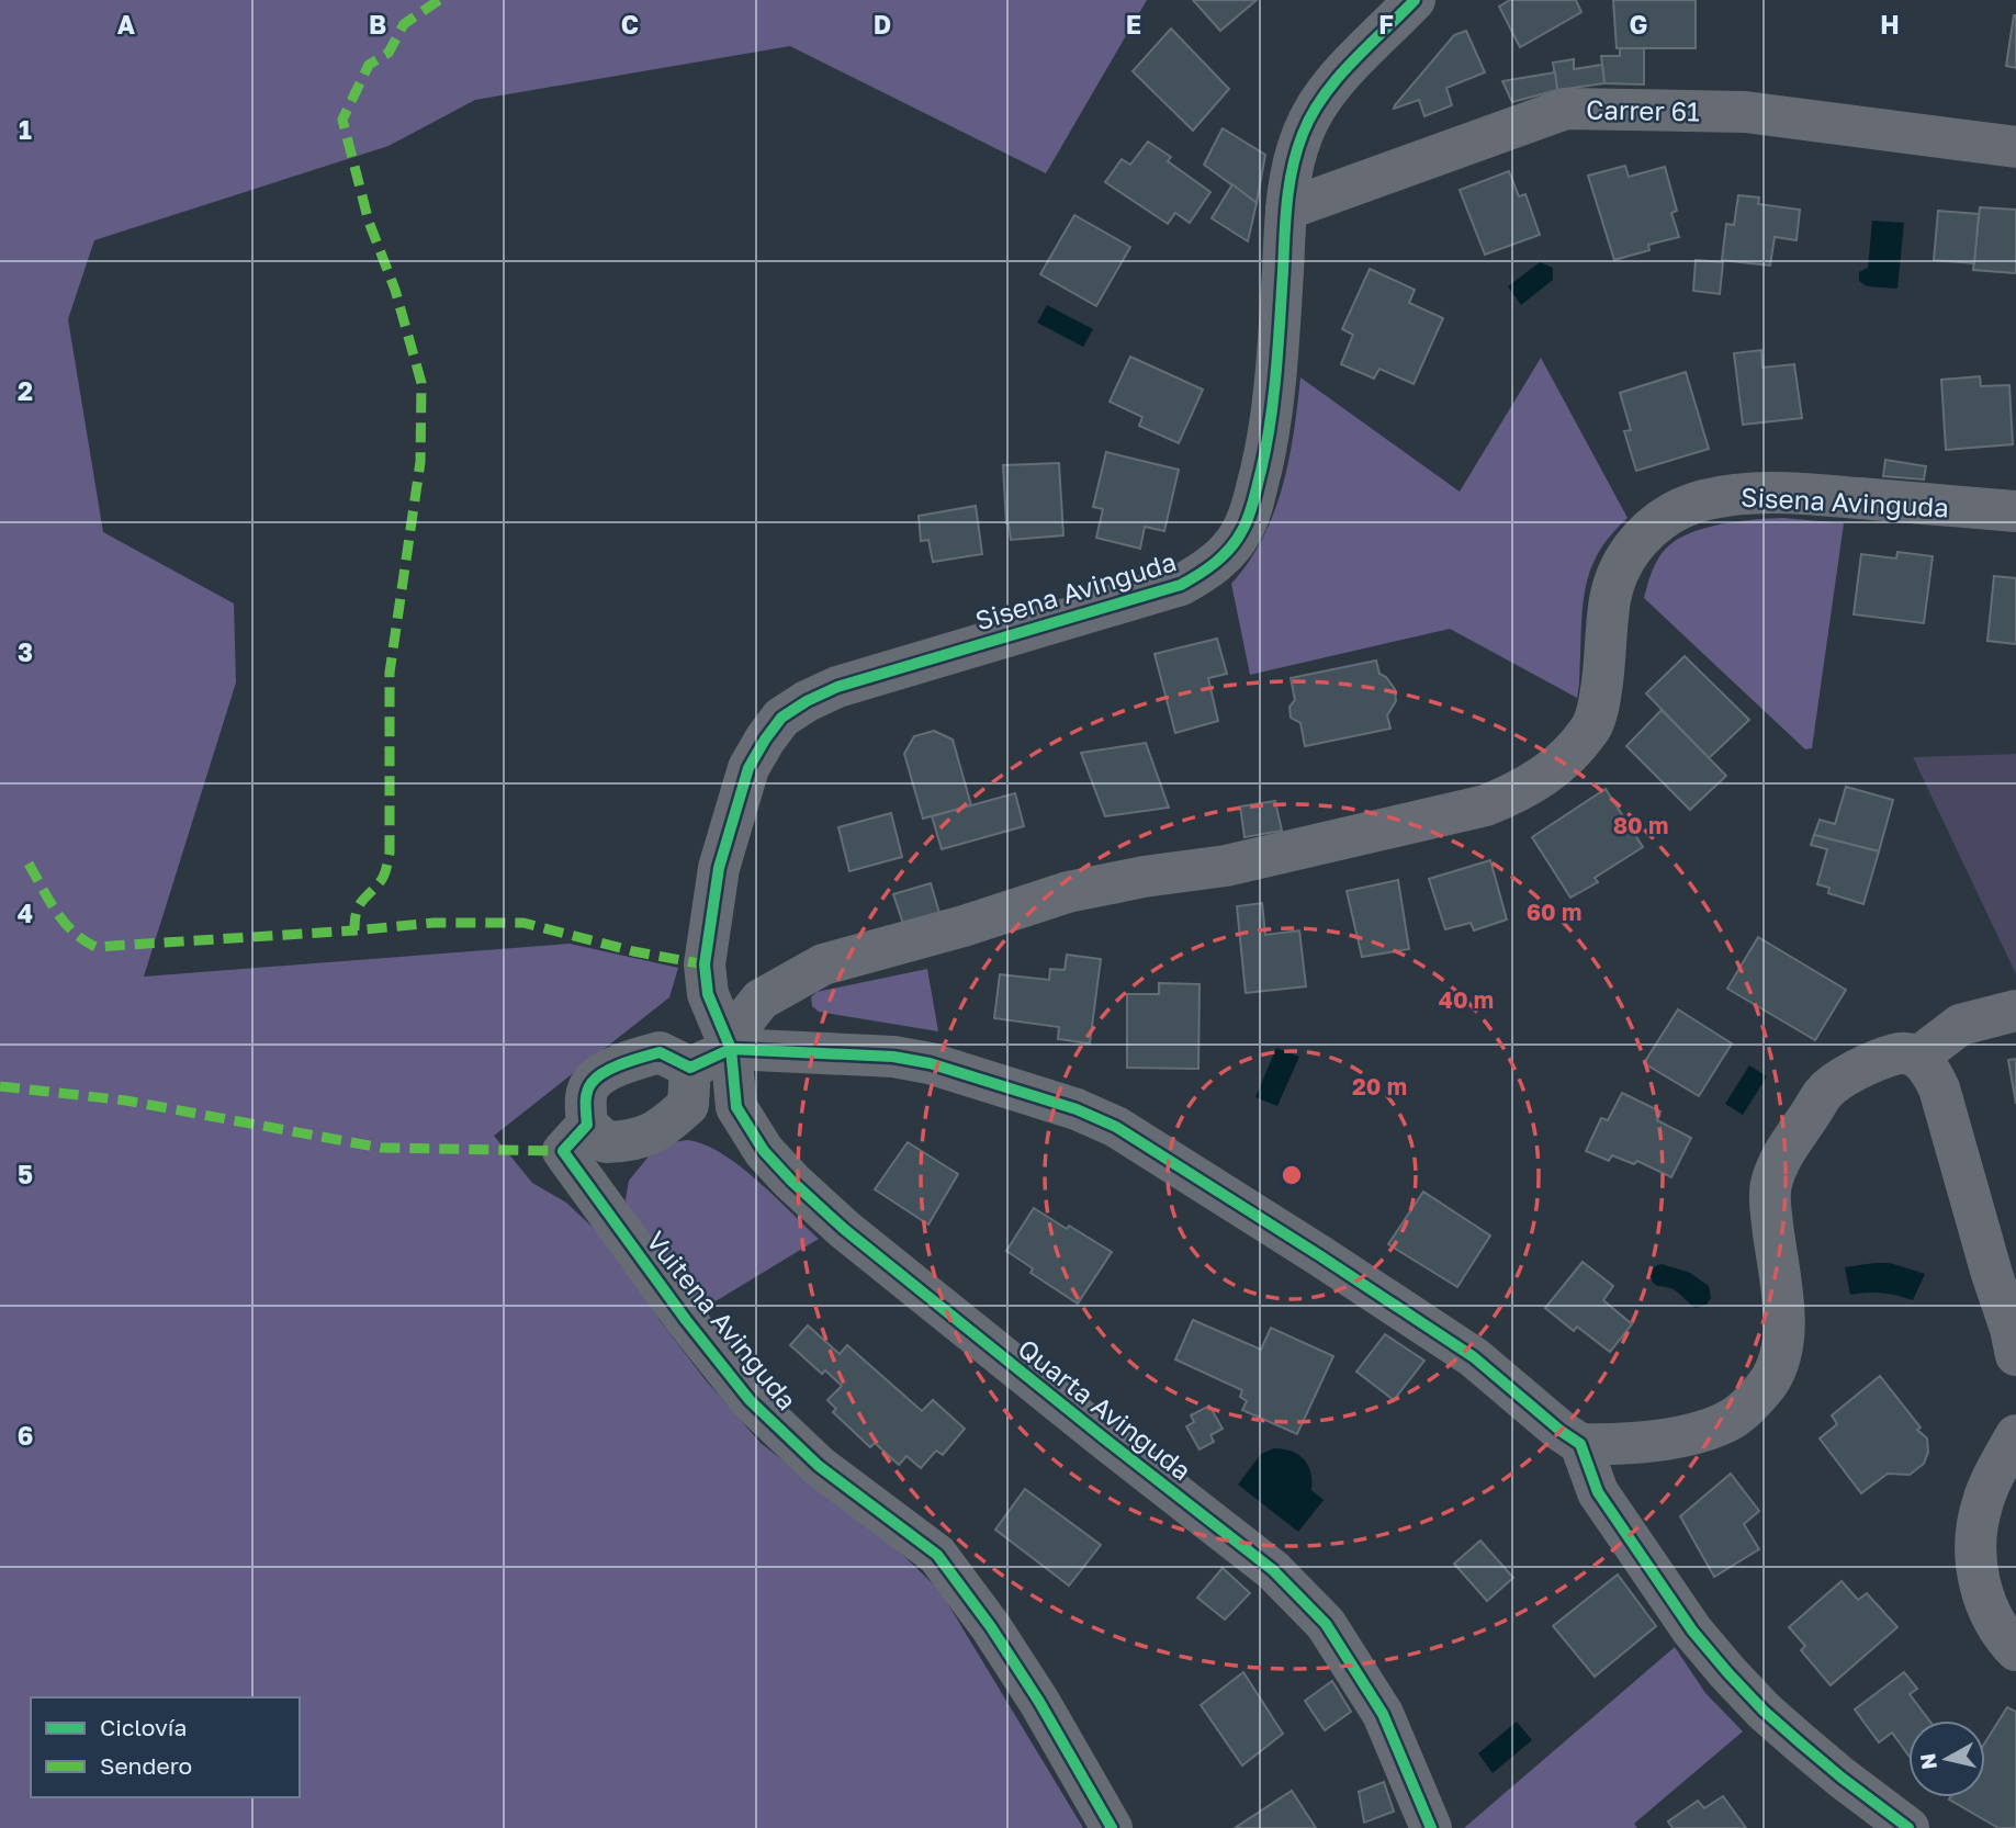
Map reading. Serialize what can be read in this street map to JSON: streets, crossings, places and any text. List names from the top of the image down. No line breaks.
{"streets":{"street":["Carrer 61","Sisena Avinguda","Vuitena Avinguda","Quarta Avinguda"]},"crossings":[["Carrer 61","Sisena Avinguda"],["Sisena Avinguda","Quarta Avinguda"]],"legend":["Ciclovía","Sendero"],"north":"left","grid":{"columns":["A","B","C","D","E","F","G","H"],"rows":["1","2","3","4","5","6"]},"rings":["80 m","60 m","40 m","20 m"]}
